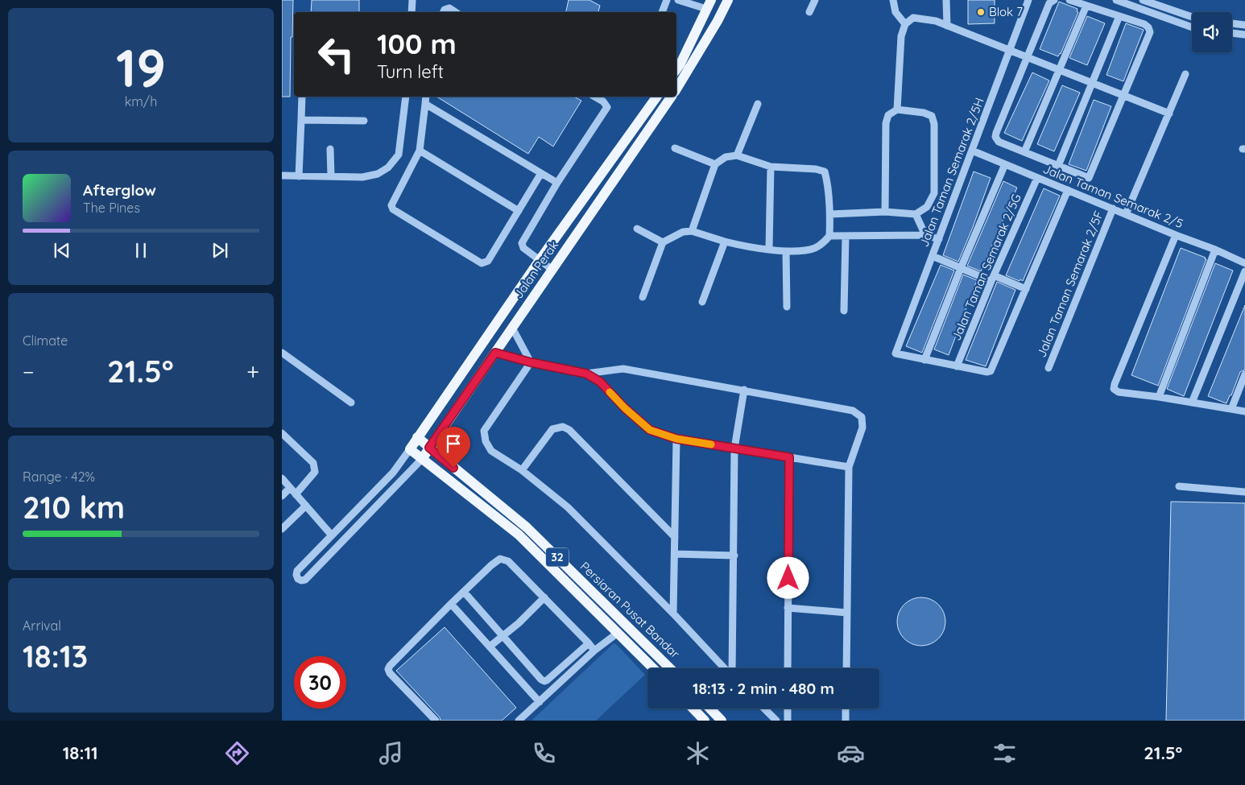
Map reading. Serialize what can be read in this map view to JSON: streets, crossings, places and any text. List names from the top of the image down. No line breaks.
{"streets":{"main road":["Jalan Perak","32","Persiaran Pusat Bandar"],"street":["Jalan Taman Semarak 2/5H","Jalan Taman Semarak 2/5","Jalan Taman Semarak 2/5G","Jalan Taman Semarak 2/5F"]},"crossings":[["Jalan Taman Semarak 2/5H","Jalan Taman Semarak 2/5"],["Jalan Taman Semarak 2/5","Jalan Taman Semarak 2/5G"],["Jalan Taman Semarak 2/5","Jalan Taman Semarak 2/5F"],["Jalan Perak","Persiaran Pusat Bandar"]],"places":["Blok 7"],"page":{"tile":[["19","km/h"],"Climate",["Range · 42%","210 km"],["Arrival","18:13"]],"turn":["100 m","Turn left"],"song":["Afterglow","The Pines"],"heat":["−","21.5°","+"],"limit":"30","trip":"18:13 · 2 min · 480 m","tabs":["18:11","21.5°"]}}
